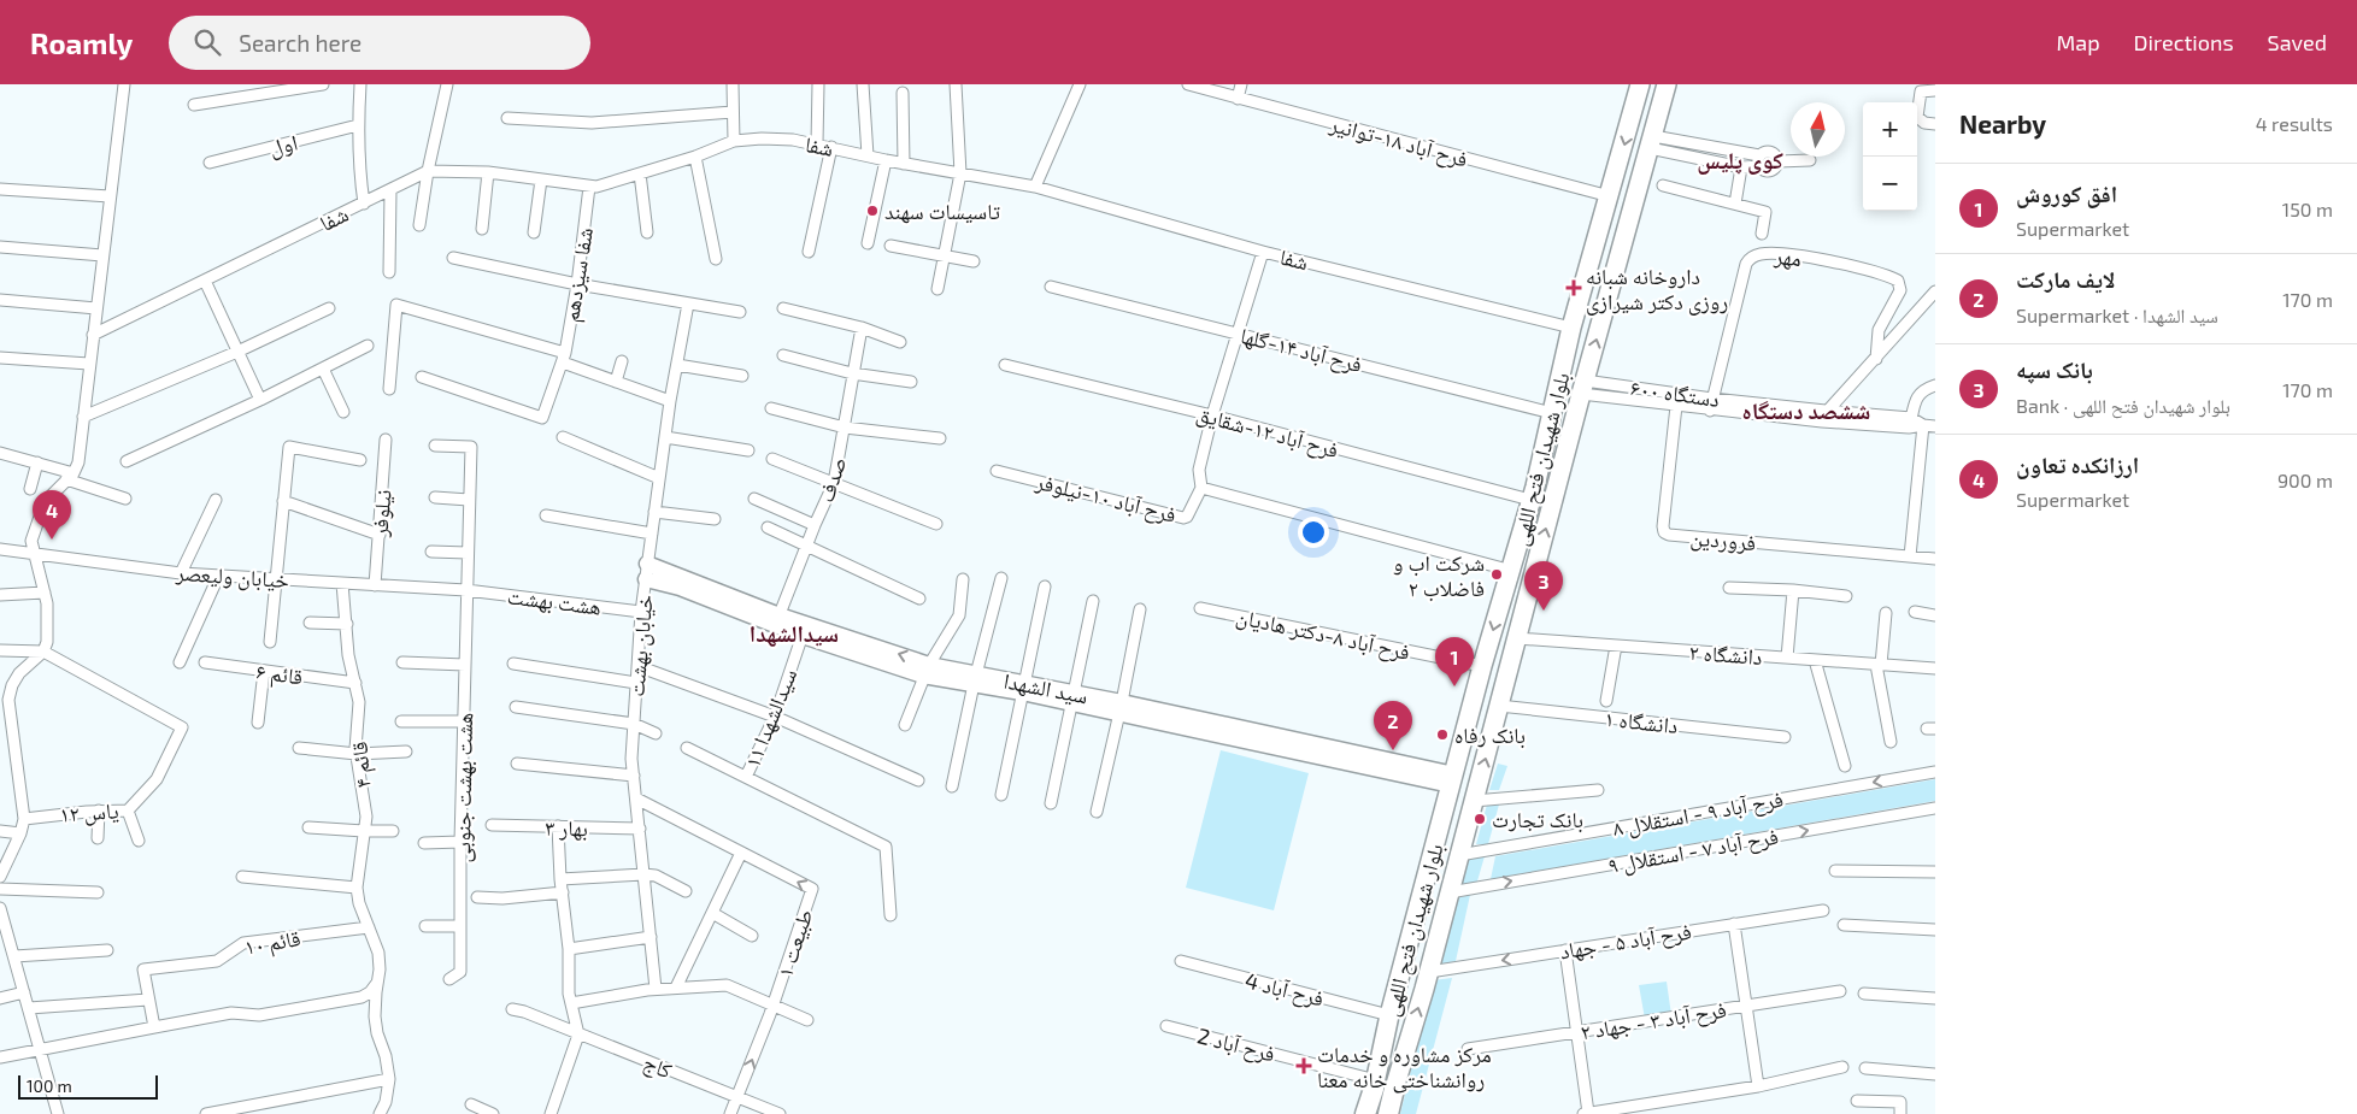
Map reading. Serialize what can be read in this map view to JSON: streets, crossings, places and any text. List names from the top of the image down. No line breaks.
{"streets":{"highway":["بلوار شهیدان فتح اللهی"],"street":["فرح آباد ۱۸-توانیر","اول","شفا","مهر","شفا سیزدهم","فرح آباد ۱۴-گلها","۶۰۰ دستگاه","فرح آباد ۱۲-شقایق","صدف","فرح آباد ۱۰-نیلوفر","نیلوفر","فروردین","خیابان ولیعصر","هشت بهشت","فرح آباد ۸-دکتر هادیان","خیابان بهشت","دانشگاه ۲","قائم ۶","سید الشهدا","سیدالشهدا ۱۱","دانشگاه ۱","قائم ۴","هشت بهشت جنوبی","یاس ۱۲","فرح آباد ۹ - استقلال ۸","بهار ۳","فرح آباد ۷ - استقلال ۹","فرح آباد ۵ - جهاد","قائم ۱۰","طبیعت ۱","فرح آباد 4","فرح آباد ۳ - جهاد ۲","فرح آباد 2","کاج"]},"crossings":[["فرح آباد ۱۸-توانیر","بلوار شهیدان فتح اللهی"],["شفا","شفا سیزدهم"],["شفا","بلوار شهیدان فتح اللهی"],["مهر","۶۰۰ دستگاه"],["فرح آباد ۱۴-گلها","بلوار شهیدان فتح اللهی"],["۶۰۰ دستگاه","بلوار شهیدان فتح اللهی"],["۶۰۰ دستگاه","فروردین"],["فرح آباد ۱۲-شقایق","بلوار شهیدان فتح اللهی"],["بلوار شهیدان فتح اللهی","فرح آباد ۱۰-نیلوفر"],["بلوار شهیدان فتح اللهی","فرح آباد ۸-دکتر هادیان"],["بلوار شهیدان فتح اللهی","دانشگاه ۲"],["بلوار شهیدان فتح اللهی","سید الشهدا"],["بلوار شهیدان فتح اللهی","دانشگاه ۱"],["بلوار شهیدان فتح اللهی","فرح آباد ۹ - استقلال ۸"],["بلوار شهیدان فتح اللهی","فرح آباد ۷ - استقلال ۹"],["بلوار شهیدان فتح اللهی","فرح آباد ۵ - جهاد"],["بلوار شهیدان فتح اللهی","فرح آباد 4"],["بلوار شهیدان فتح اللهی","فرح آباد 2"],["صدف","سید الشهدا"],["نیلوفر","خیابان ولیعصر"],["خیابان ولیعصر","هشت بهشت"],["خیابان ولیعصر","قائم ۴"],["خیابان ولیعصر","هشت بهشت جنوبی"],["هشت بهشت","خیابان بهشت"],["هشت بهشت","هشت بهشت جنوبی"],["خیابان بهشت","سید الشهدا"],["خیابان بهشت","بهار ۳"],["خیابان بهشت","طبیعت ۱"],["قائم ۶","قائم ۴"],["سید الشهدا","سیدالشهدا ۱۱"],["قائم ۴","قائم ۱۰"],["طبیعت ۱","کاج"]],"districts":["کوی پلیس","ششصد دستگاه","سیدالشهدا"],"places":{"other":["تاسیسات سهند","شرکت اب و فاضلاب ۲","بانک رفاه","بانک تجارت"],"health":["داروخانه شبانه روزی دکتر شیرازی","مرکز مشاوره و خدمات روانشناختی خانه معنا"]},"scale_bar":"100 m","north":"top","page":{"header":"Roamly","search":"Search here","nav":["Map","Directions","Saved"],"heading":["Nearby","4 results"],"map_buttons":["+","−"],"list":[{"mark":"1","name":"افق کوروش","note":"Supermarket","value":"150 m"},{"mark":"2","name":"لایف مارکت","note":"Supermarket · سید الشهدا","value":"170 m"},{"mark":"3","name":"بانک سپه","note":"Bank · بلوار شهیدان فتح اللهی","value":"170 m"},{"mark":"4","name":"ارزانکده تعاون","note":"Supermarket","value":"900 m"}],"pins":["4","3","1","2"],"scale":"100 m"}}
